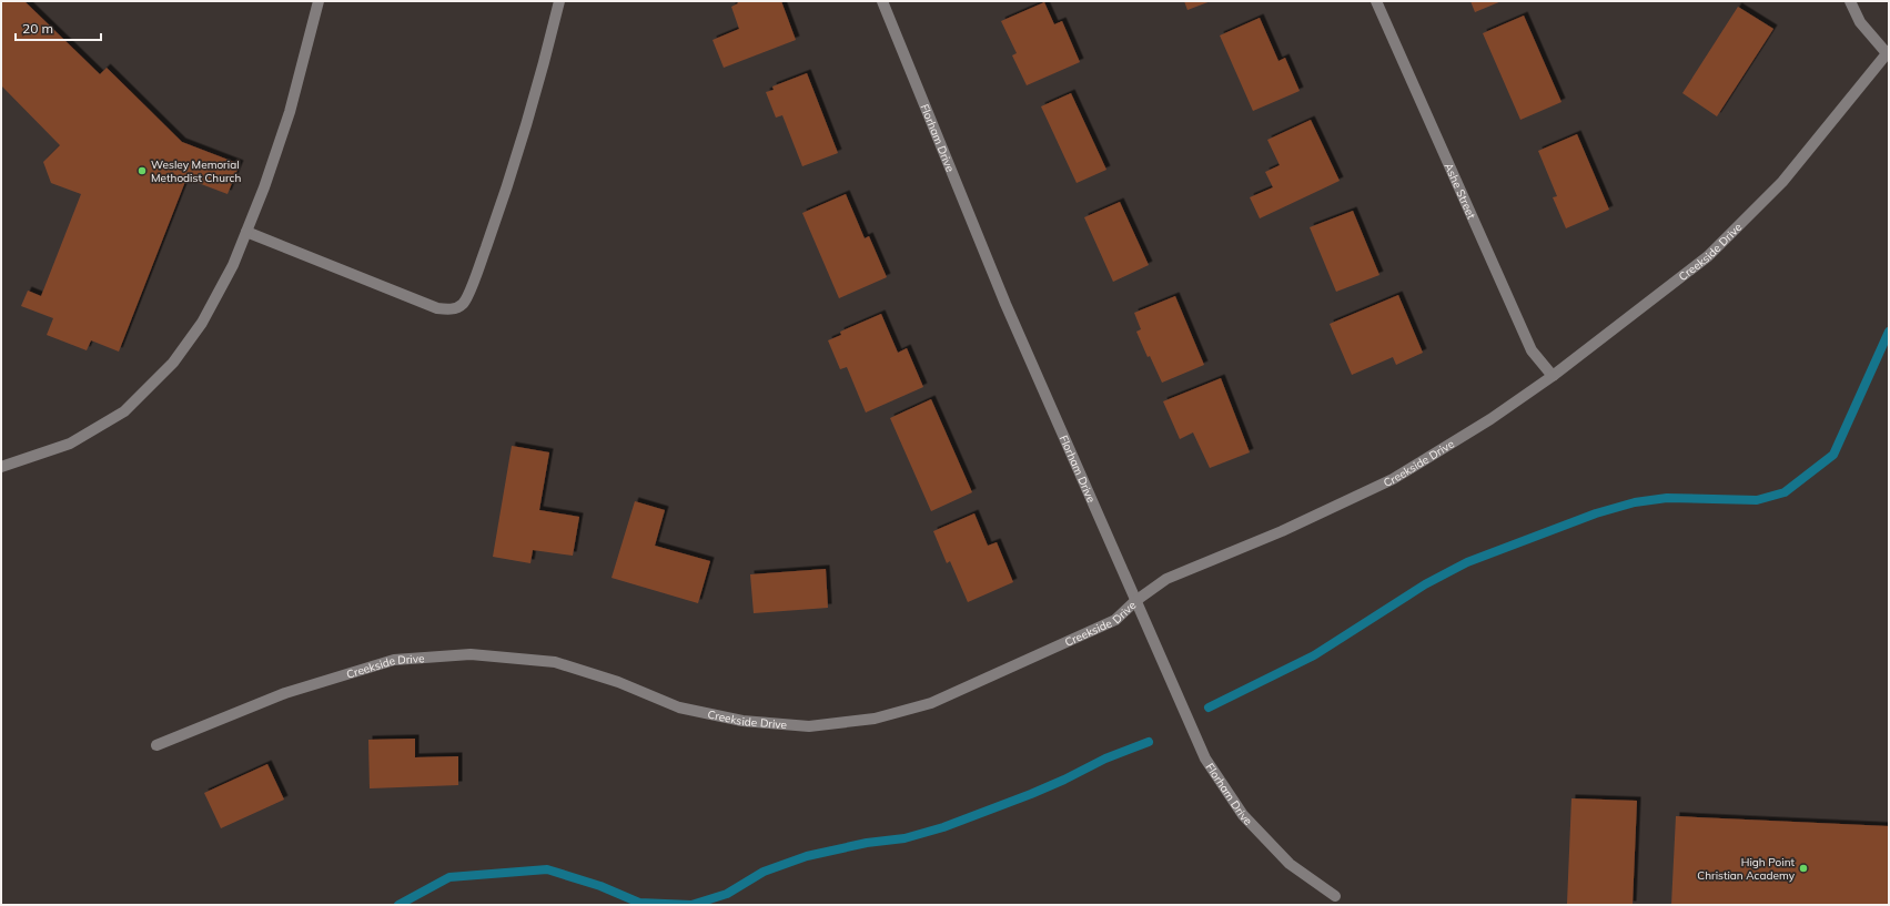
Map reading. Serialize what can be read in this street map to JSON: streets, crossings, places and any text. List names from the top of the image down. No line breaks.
{"streets":{"street":["Florham Drive","Ashe Street","Creekside Drive"]},"crossings":[["Florham Drive","Creekside Drive"],["Ashe Street","Creekside Drive"]],"places":["Wesley Memorial Methodist Church","High Point Christian Academy"],"scale_bar":"20 m"}
